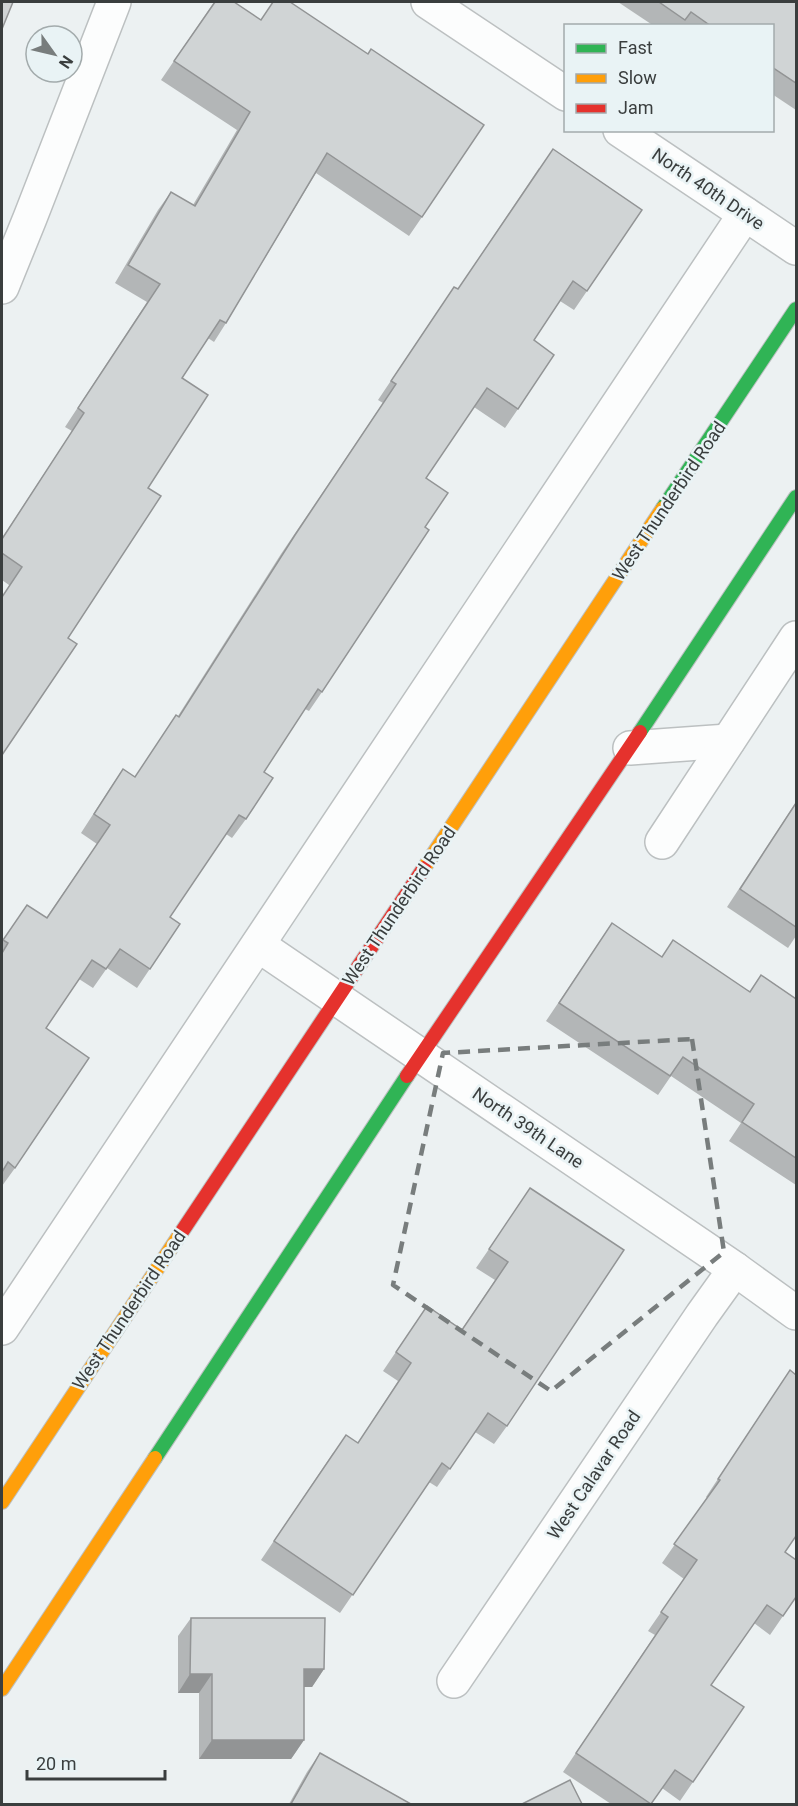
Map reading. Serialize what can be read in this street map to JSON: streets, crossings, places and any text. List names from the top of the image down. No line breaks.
{"streets":{"main road":["West Thunderbird Road"],"street":["North 40th Drive","North 39th Lane","West Calavar Road"]},"crossings":[["West Thunderbird Road","North 39th Lane"],["North 39th Lane","West Calavar Road"]],"legend":["Fast","Slow","Jam"],"scale_bar":"20 m","north":"bottom right"}
